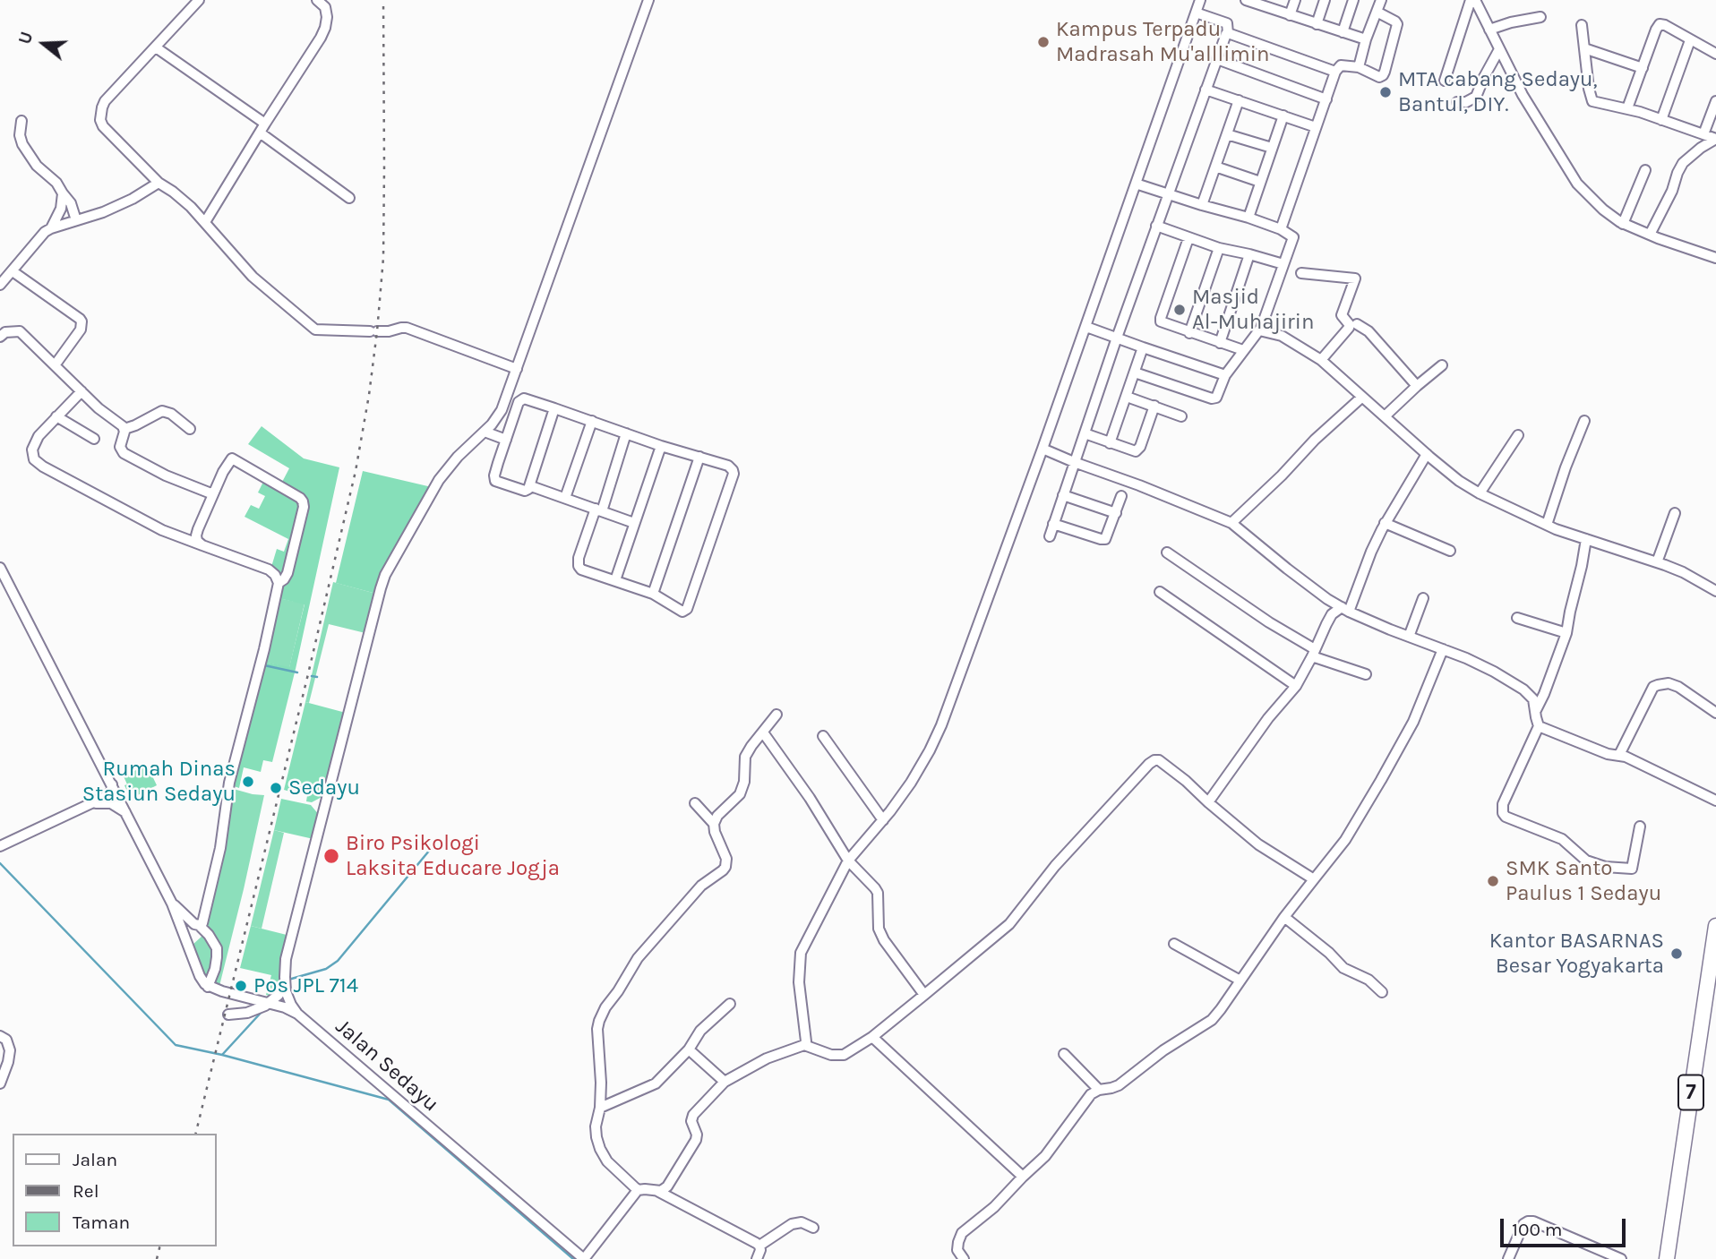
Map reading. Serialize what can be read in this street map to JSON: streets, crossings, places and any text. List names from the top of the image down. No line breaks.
{"streets":{"highway":["7"],"street":["Jalan Sedayu"]},"places":["Kampus Terpadu Madrasah Mu'alllimin","MTA cabang Sedayu, Bantul, DIY.","Masjid Al-Muhajirin","Rumah Dinas Stasiun Sedayu","Sedayu","Biro Psikologi Laksita Educare Jogja","SMK Santo Paulus 1 Sedayu","Kantor BASARNAS Besar Yogyakarta","Pos JPL 714"],"legend":["Jalan","Rel","Taman"],"scale_bar":"100 m","north":"left"}
